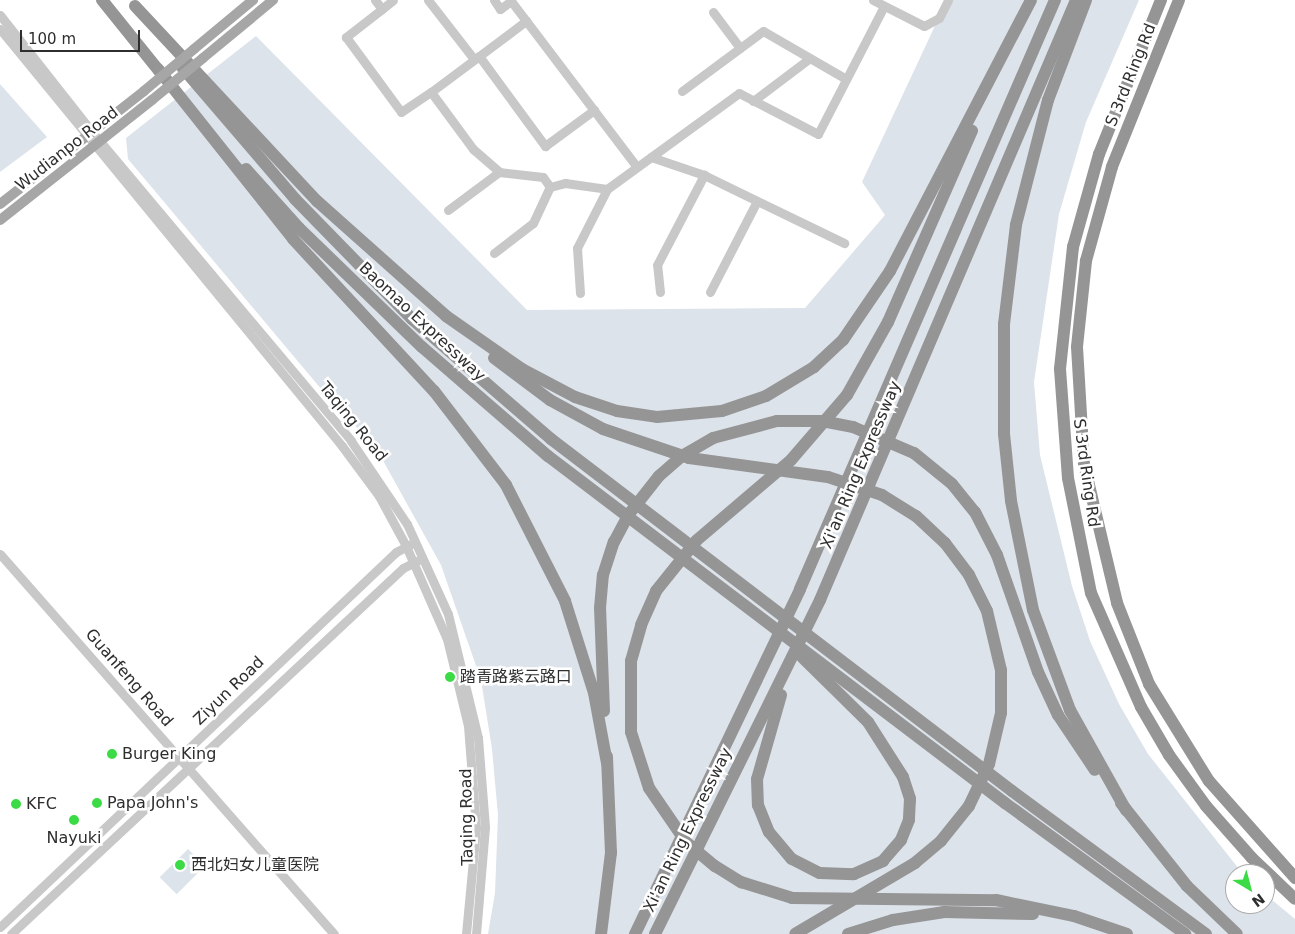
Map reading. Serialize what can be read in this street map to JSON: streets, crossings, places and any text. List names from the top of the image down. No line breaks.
{"streets":{"highway":["S 3rd Ring Rd","Baomao Expressway","Xi'an Ring Expressway"],"main road":["Wudianpo Road"],"street":["Taqing Road","Guanfeng Road","Ziyun Road"]},"crossings":[["Wudianpo Road","Taqing Road"],["Taqing Road","Ziyun Road"],["Guanfeng Road","Ziyun Road"]],"places":["踏青路紫云路口","Burger King","Papa John's","KFC","Nayuki","西北妇女儿童医院"],"scale_bar":"100 m","north":"bottom right"}
